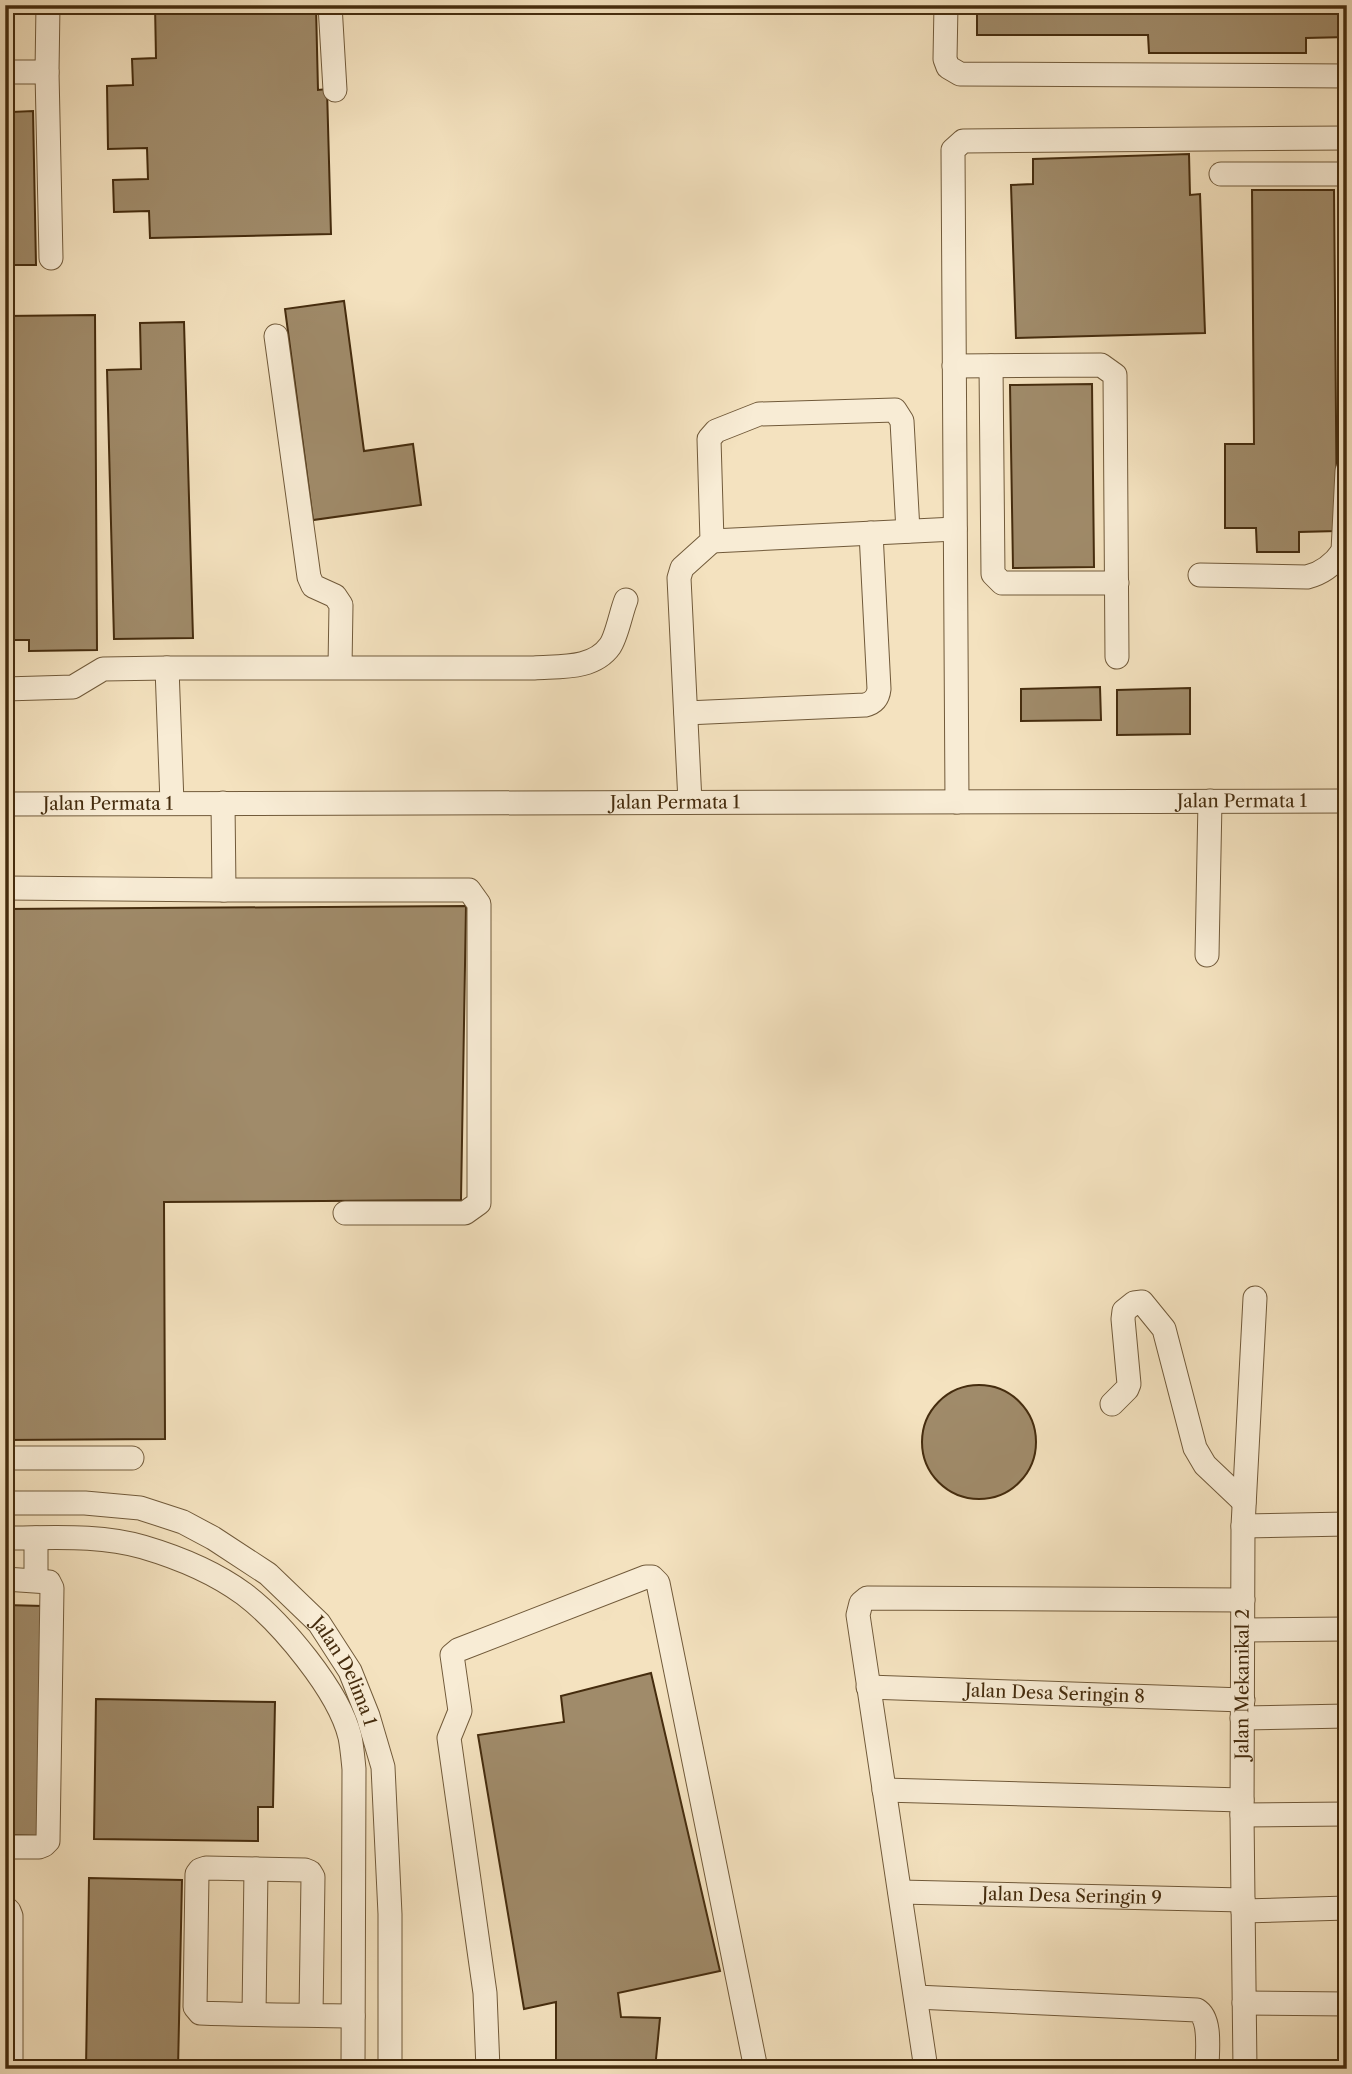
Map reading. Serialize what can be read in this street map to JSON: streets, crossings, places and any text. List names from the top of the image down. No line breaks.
{"streets":{"street":["Jalan Permata 1","Jalan Delima 1","Jalan Mekanikal 2","Jalan Desa Seringin 8","Jalan Desa Seringin 9"]},"crossings":[["Jalan Mekanikal 2","Jalan Desa Seringin 8"],["Jalan Mekanikal 2","Jalan Desa Seringin 9"]]}
